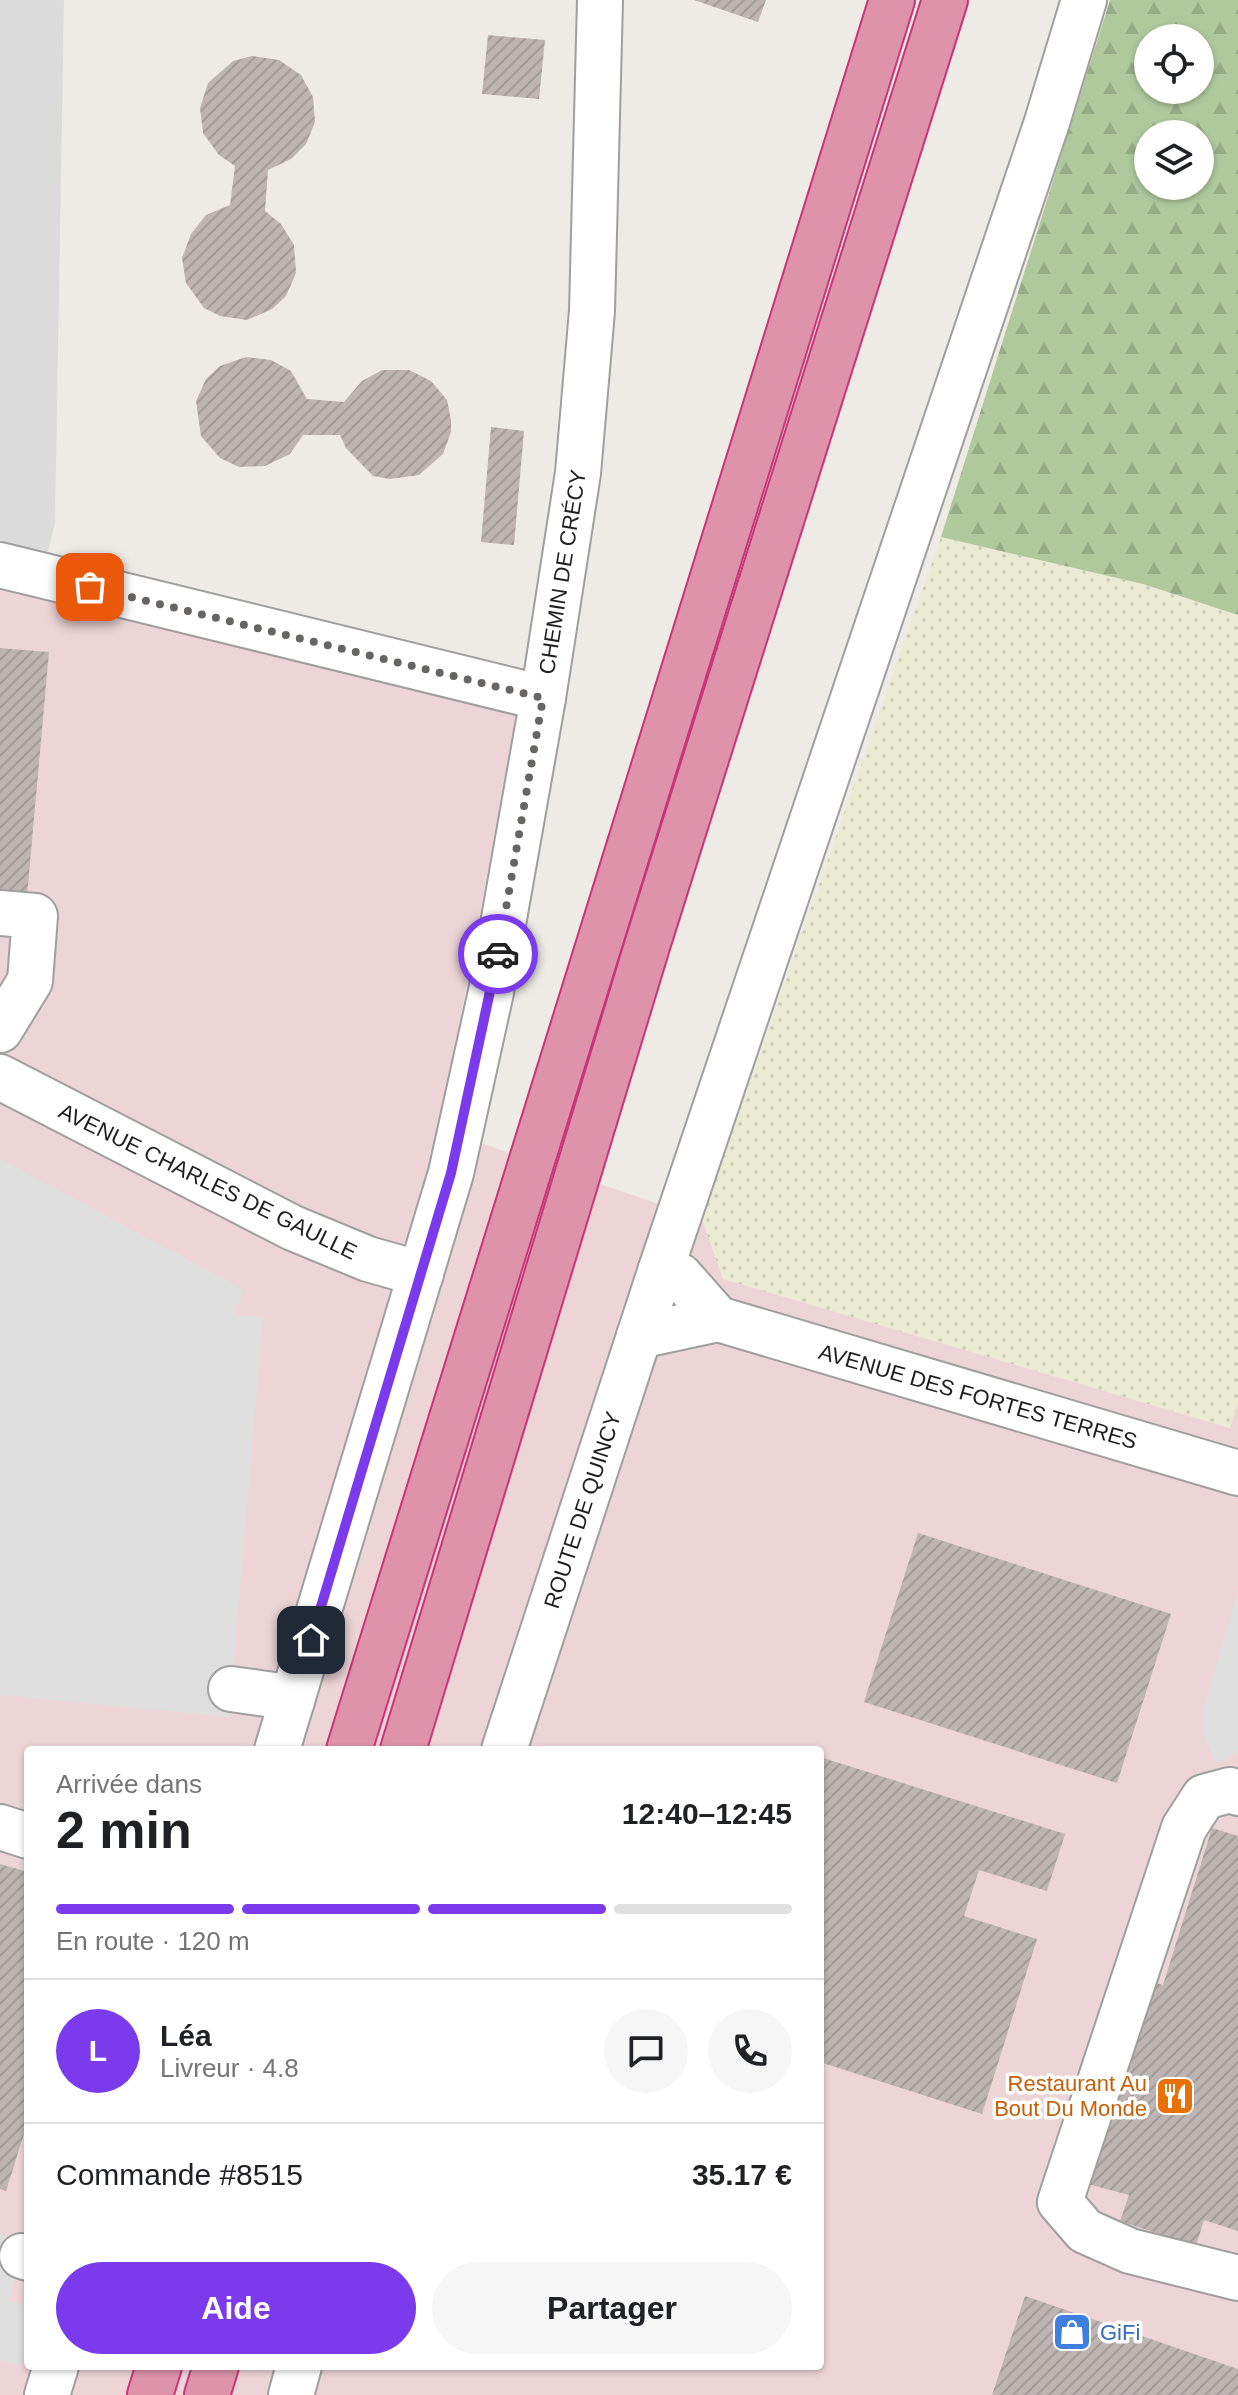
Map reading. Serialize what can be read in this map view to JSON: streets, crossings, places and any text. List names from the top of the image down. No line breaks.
{"streets":{"street":["CHEMIN DE CRÉCY","AVENUE CHARLES DE GAULLE","AVENUE DES FORTES TERRES","ROUTE DE QUINCY"]},"crossings":[["CHEMIN DE CRÉCY","AVENUE CHARLES DE GAULLE"],["AVENUE DES FORTES TERRES","ROUTE DE QUINCY"]],"places":{"restaurant":["Restaurant Au Bout Du Monde"],"shop":["GiFi"]},"page":{"heading":["2 min","Arrivée dans","12:40–12:45"],"panel":["Léa","Livreur · 4.8","Commande #8515","35.17 €"],"bar":"En route · 120 m","round":"L","buttons":["Aide","Partager"]}}
